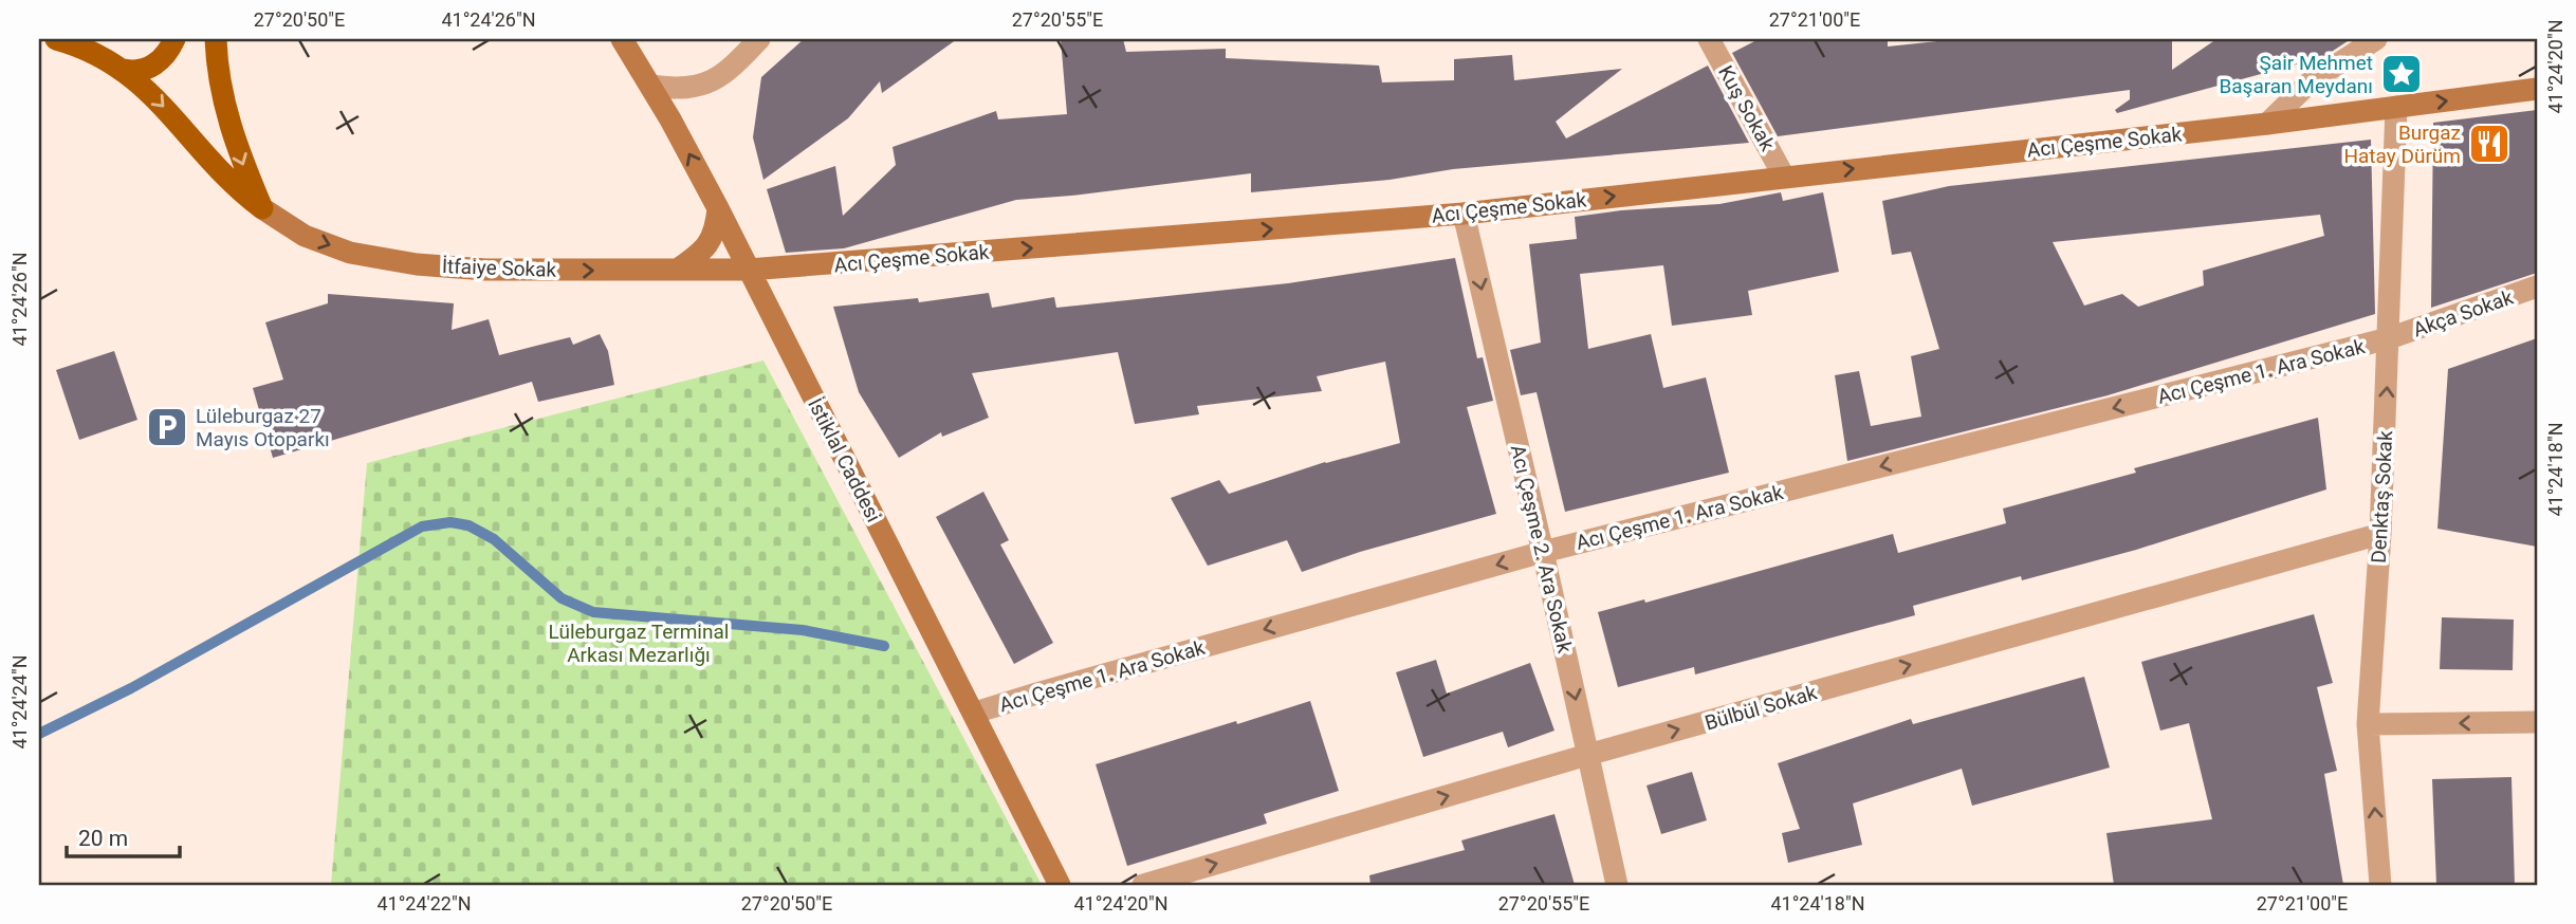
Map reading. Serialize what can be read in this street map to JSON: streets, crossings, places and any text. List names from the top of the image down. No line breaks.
{"streets":{"main road":["Acı Çeşme Sokak","İtfaiye Sokak","İstiklal Caddesi"],"street":["Kuş Sokak","Akça Sokak","Acı Çeşme 1. Ara Sokak","Denktaş Sokak","Acı Çeşme 2. Ara Sokak","Bülbül Sokak"]},"crossings":[["Kuş Sokak","Acı Çeşme Sokak"],["Acı Çeşme Sokak","İtfaiye Sokak"],["Acı Çeşme Sokak","İstiklal Caddesi"],["Acı Çeşme Sokak","Denktaş Sokak"],["Acı Çeşme Sokak","Acı Çeşme 2. Ara Sokak"],["İtfaiye Sokak","İstiklal Caddesi"],["Akça Sokak","Acı Çeşme 1. Ara Sokak"],["Akça Sokak","Denktaş Sokak"],["Acı Çeşme 1. Ara Sokak","İstiklal Caddesi"],["Acı Çeşme 1. Ara Sokak","Denktaş Sokak"],["Acı Çeşme 1. Ara Sokak","Acı Çeşme 2. Ara Sokak"],["Denktaş Sokak","Bülbül Sokak"],["Acı Çeşme 2. Ara Sokak","Bülbül Sokak"]],"one_way":["Acı Çeşme Sokak","İtfaiye Sokak","Acı Çeşme 1. Ara Sokak","Denktaş Sokak","Acı Çeşme 2. Ara Sokak","Bülbül Sokak"],"parks":["Lüleburgaz Terminal Arkası Mezarlığı"],"places":{"place":["Şair Mehmet Başaran Meydanı"],"restaurant":["Burgaz Hatay Dürüm"],"parking":["Lüleburgaz 27 Mayıs Otoparkı"]},"scale_bar":"20 m","coordinates":["27°20'50\"E","41°24'26\"N","27°20'55\"E","27°21'00\"E","41°24'20\"N","41°24'18\"N","41°24'24\"N","41°24'22\"N"]}
